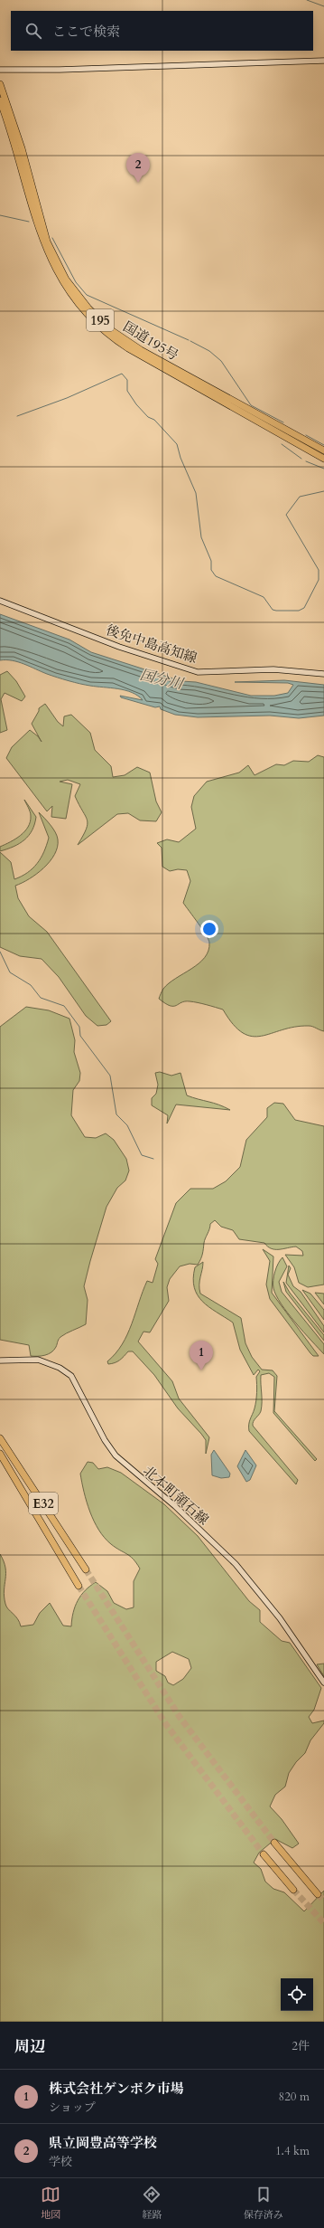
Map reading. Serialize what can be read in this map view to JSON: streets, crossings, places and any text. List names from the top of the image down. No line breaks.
{"streets":{"highway":["195","国道195号","E32"],"main road":["後免中島高知線","北本町領石線"]},"water":["国分川"],"page":{"search":"ここで検索","pins":["2","1"],"heading":["周辺","2件"],"list":[{"mark":"1","name":"株式会社ゲンボク市場","note":"ショップ","value":"820 m"},{"mark":"2","name":"県立岡豊高等学校","note":"学校","value":"1.4 km"}],"nav":["地図","経路","保存済み"]}}
